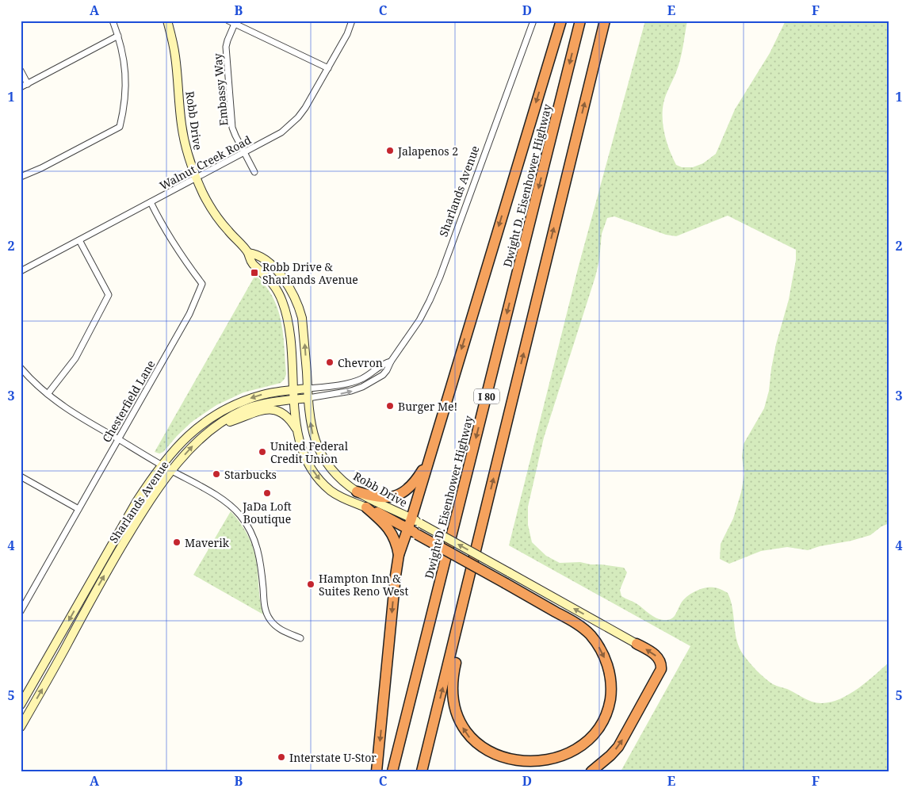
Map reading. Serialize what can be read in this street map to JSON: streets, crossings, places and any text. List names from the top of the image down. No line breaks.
{"streets":{"highway":["Dwight D. Eisenhower Highway","I 80"],"main road":["Robb Drive","Sharlands Avenue"],"street":["Embassy Way","Walnut Creek Road","Chesterfield Lane"]},"crossings":[["Embassy Way","Walnut Creek Road"],["Robb Drive","Walnut Creek Road"],["Robb Drive","Sharlands Avenue"],["Walnut Creek Road","Chesterfield Lane"]],"places":{"other":["Jalapenos 2","Chevron","Burger Me!","United Federal Credit Union","Starbucks","JaDa Loft Boutique","Maverik","Hampton Inn & Suites Reno West","Interstate U-Stor"],"transit":["Robb Drive & Sharlands Avenue"]},"grid":{"columns":["A","B","C","D","E","F"],"rows":["1","2","3","4","5"]}}
